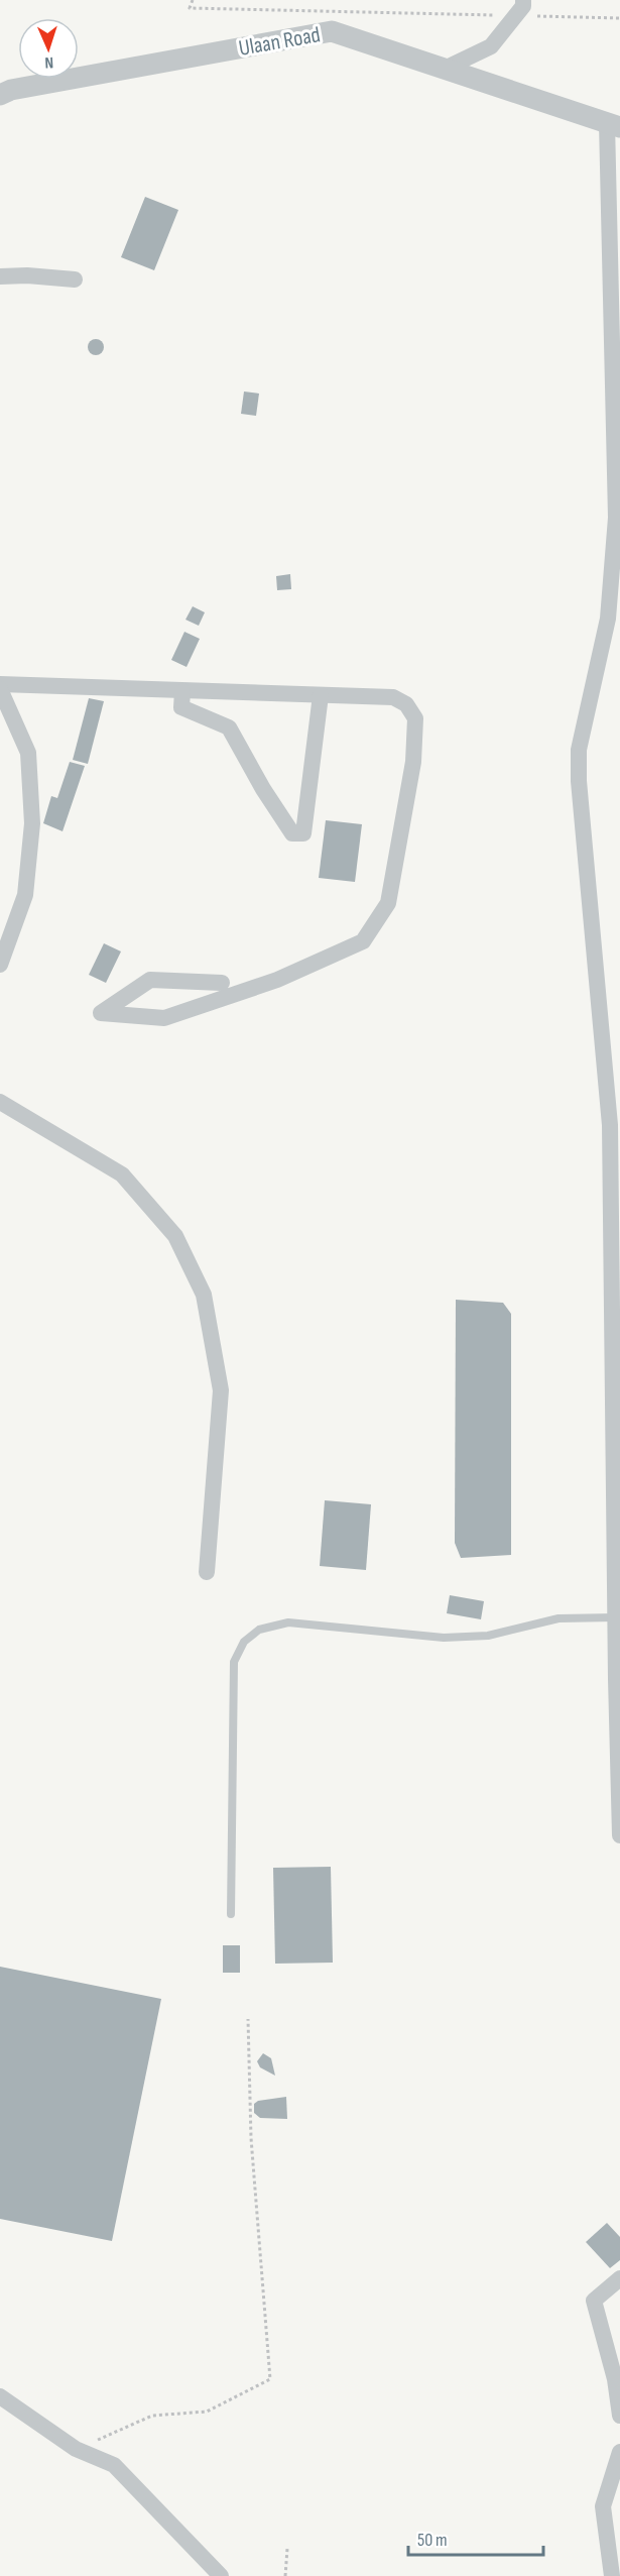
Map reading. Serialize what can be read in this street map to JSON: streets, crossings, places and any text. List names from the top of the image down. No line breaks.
{"streets":{"street":["Ulaan Road"]},"scale_bar":"50 m","north":"bottom"}
